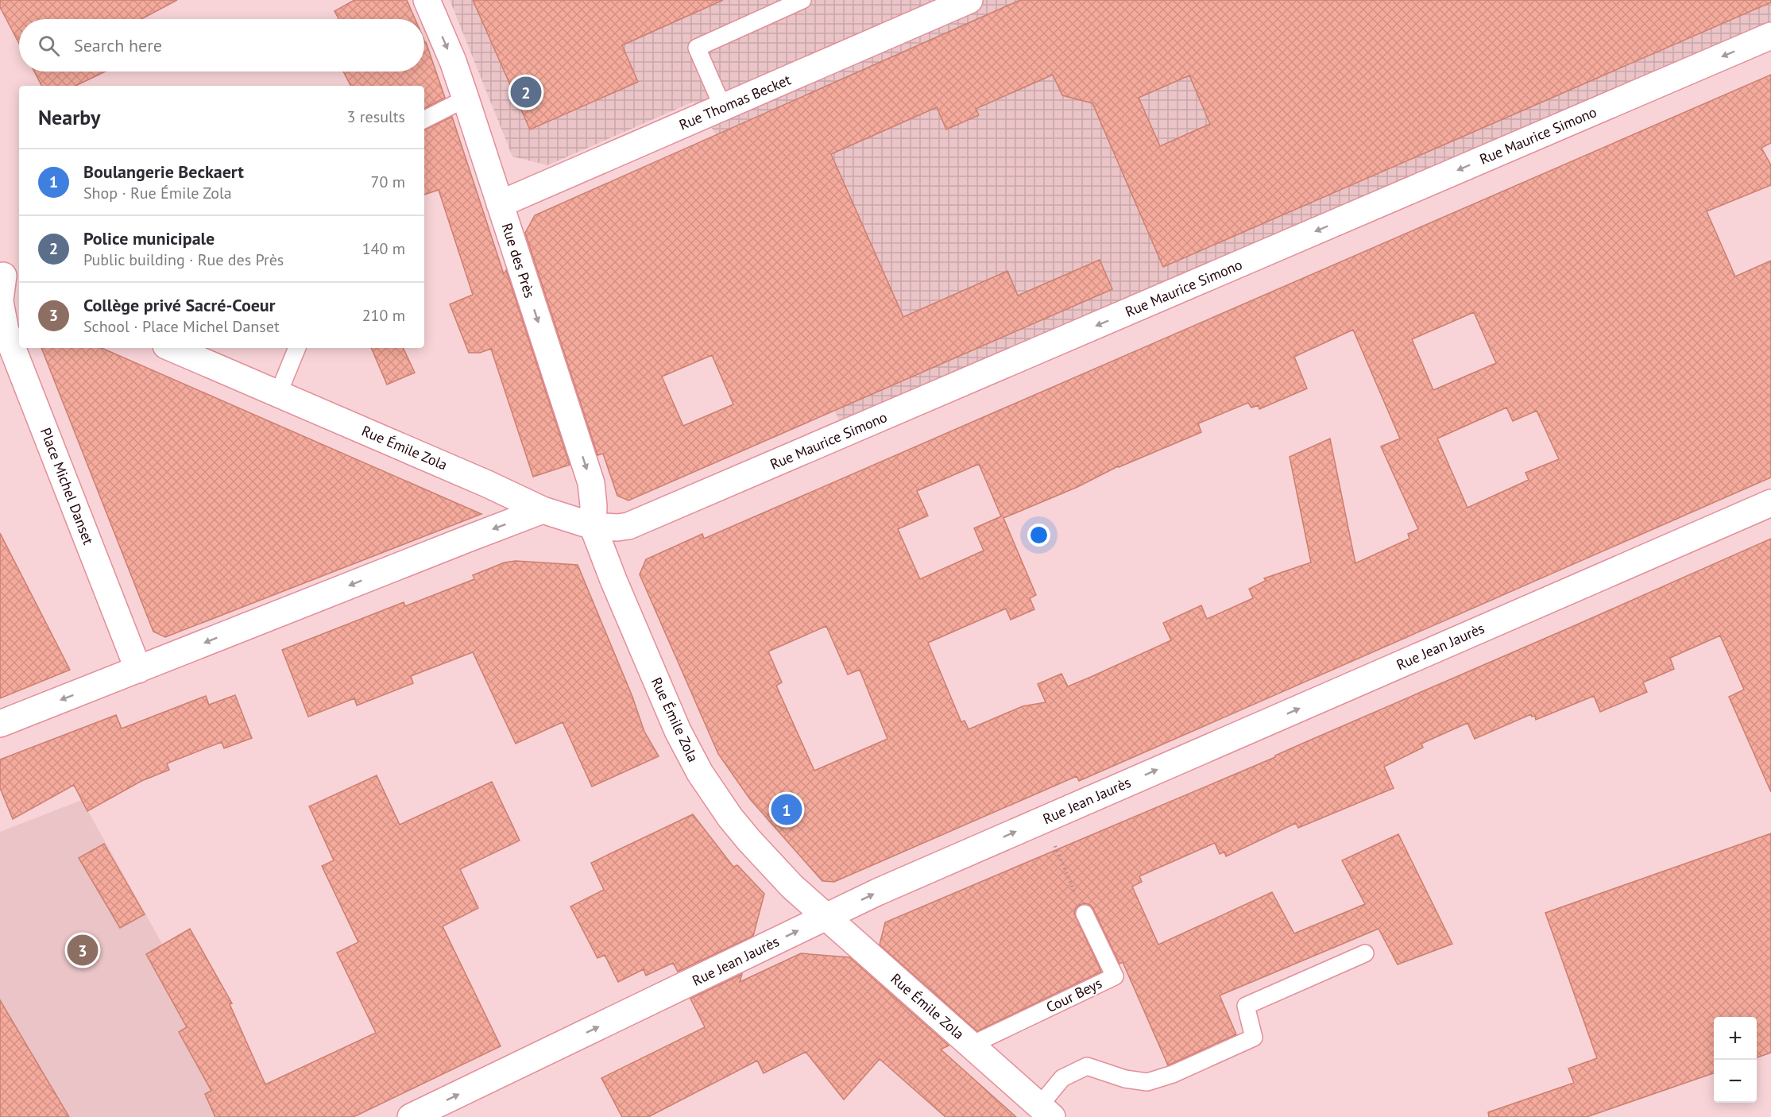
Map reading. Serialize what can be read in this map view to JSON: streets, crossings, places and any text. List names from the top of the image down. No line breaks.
{"streets":{"street":["Rue Thomas Becket","Rue Maurice Simono","Rue des Près","Rue Émile Zola","Place Michel Danset","Rue Jean Jaurès"],"lane":["Cour Beys"]},"crossings":[["Rue Thomas Becket","Rue des Près"],["Rue Maurice Simono","Rue des Près"],["Rue Maurice Simono","Rue Émile Zola"],["Rue des Près","Rue Émile Zola"],["Rue Émile Zola","Rue Jean Jaurès"],["Rue Émile Zola","Cour Beys"]],"one_way":["Rue Maurice Simono","Rue des Près","Rue Jean Jaurès"],"page":{"search":"Search here","pins":["2","1","3"],"heading":["Nearby","3 results"],"list":[{"mark":"1","name":"Boulangerie Beckaert","note":"Shop · Rue Émile Zola","value":"70 m"},{"mark":"2","name":"Police municipale","note":"Public building · Rue des Près","value":"140 m"},{"mark":"3","name":"Collège privé Sacré-Coeur","note":"School · Place Michel Danset","value":"210 m"}],"map_buttons":["+","−"]}}
